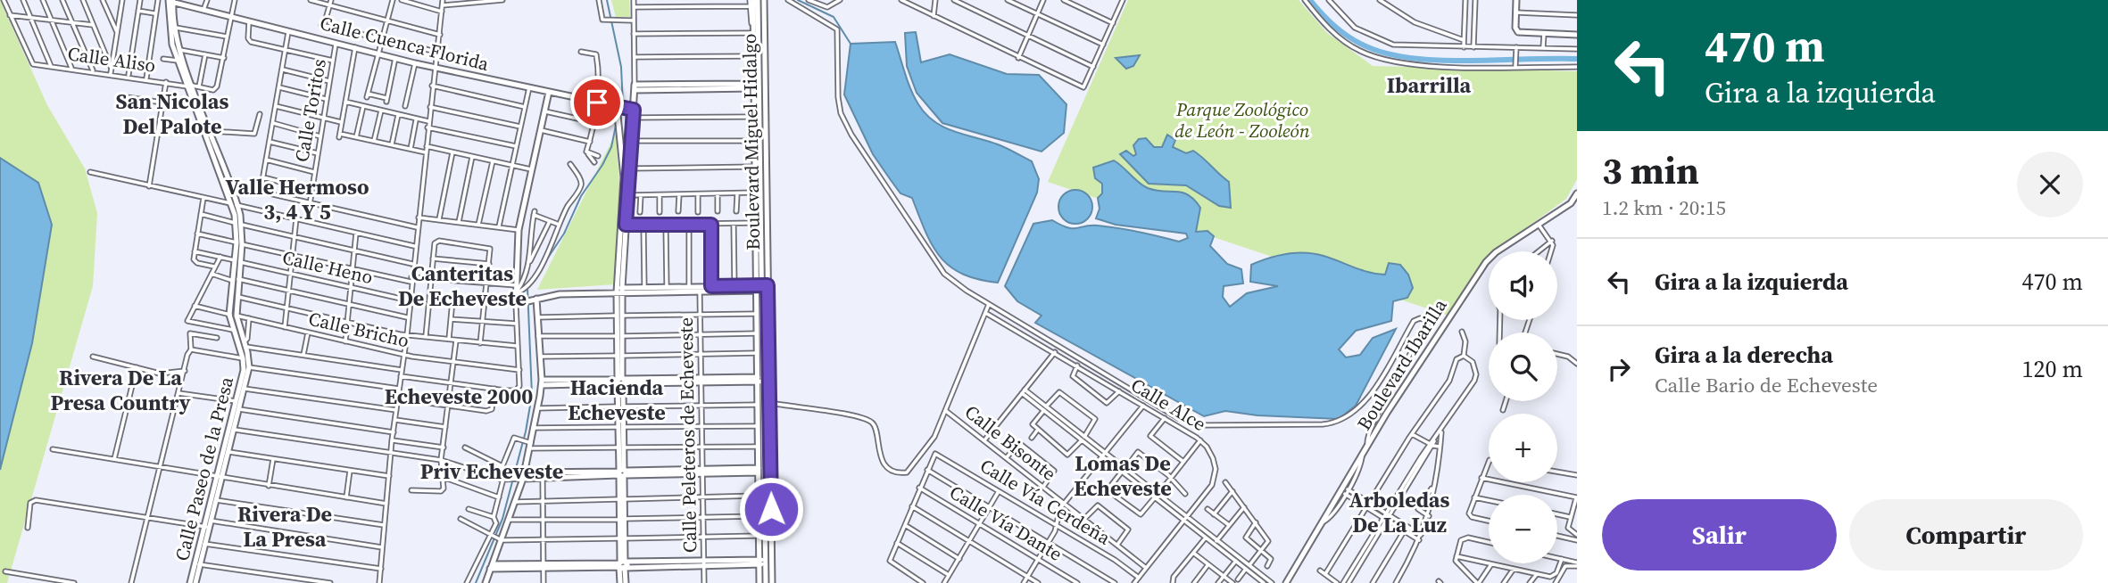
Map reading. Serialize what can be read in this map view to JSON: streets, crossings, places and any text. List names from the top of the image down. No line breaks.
{"streets":{"street":["Calle Cuenca Florida","Calle Aliso","Calle Toritos","Boulevard Miguel Hidalgo","Calle Heno","Calle Bricho","Boulevard Ibarilla","Calle Alce","Calle Peleteros de Echeveste","Calle Bisonte","Calle Paseo de la Presa","Calle Vía Cerdeña","Calle Vía Dante"]},"crossings":[["Calle Cuenca Florida","Calle Toritos"],["Calle Cuenca Florida","Calle Paseo de la Presa"],["Calle Aliso","Calle Paseo de la Presa"],["Calle Heno","Calle Paseo de la Presa"],["Calle Bricho","Calle Paseo de la Presa"],["Calle Alce","Calle Bisonte"],["Calle Alce","Calle Vía Cerdeña"]],"districts":["Ibarrilla","San Nicolas Del Palote","Valle Hermoso 3, 4 Y 5","Canteritas De Echeveste","Rivera De La Presa Country","Hacienda Echeveste","Echeveste 2000","Lomas De Echeveste","Priv Echeveste","Arboledas De La Luz","Rivera De La Presa"],"parks":["Parque Zoológico de León - Zooleón"],"page":{"turn":["470 m","Gira a la izquierda"],"heading":["3 min","1.2 km · 20:15"],"list":[{"name":"Gira a la izquierda","value":"470 m"},{"name":"Gira a la derecha","note":"Calle Bario de Echeveste","value":"120 m"}],"map_buttons":["+","−"],"buttons":["Salir","Compartir"]}}
